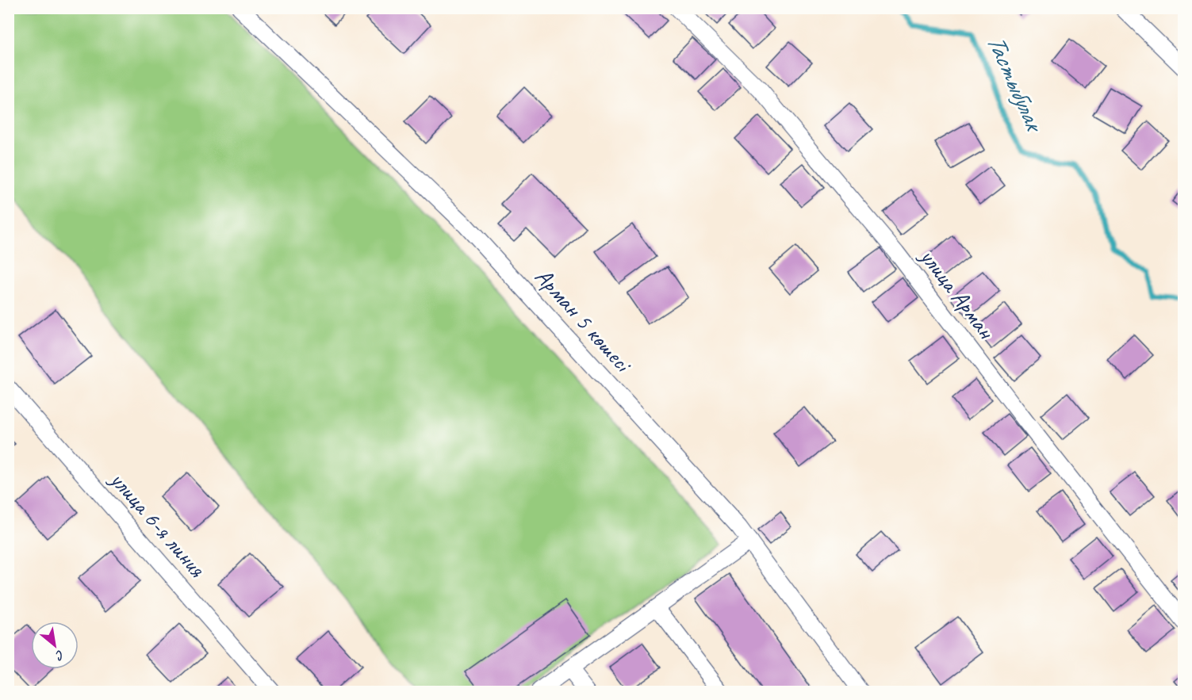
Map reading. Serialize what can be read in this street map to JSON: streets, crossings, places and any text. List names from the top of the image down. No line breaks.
{"streets":{"street":["улица Арман","Арман 5 көшесі","улица 6-я линия"]},"water":["Тастыбулак"],"north":"bottom right"}
